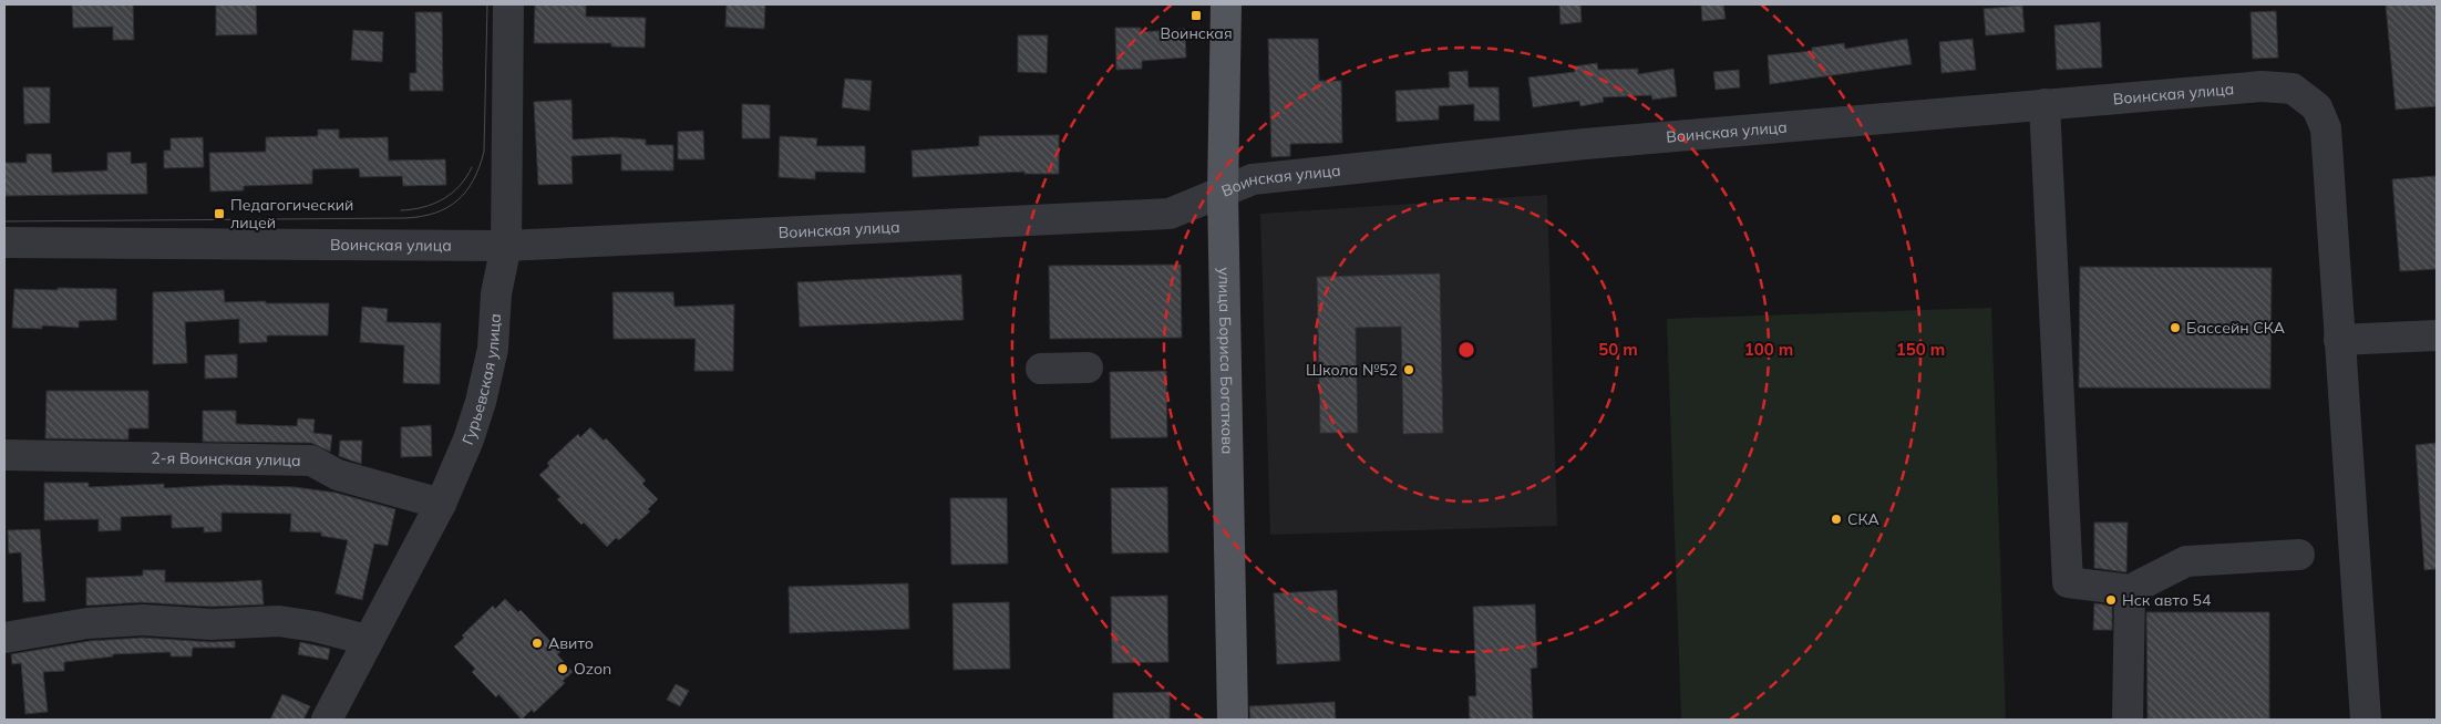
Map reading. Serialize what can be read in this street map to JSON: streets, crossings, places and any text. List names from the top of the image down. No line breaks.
{"streets":{"main road":["улица Бориса Богаткова"],"street":["Воинская улица","Гурьевская улица","2-я Воинская улица"]},"crossings":[["Воинская улица","улица Бориса Богаткова"],["Воинская улица","Гурьевская улица"],["Гурьевская улица","2-я Воинская улица"]],"places":{"transit":["Воинская","Педагогический лицей"],"other":["Бассейн СКА","Школа №52","СКА","Нск авто 54","Авито","Ozon"]},"rings":["50 m","100 m","150 m"]}
